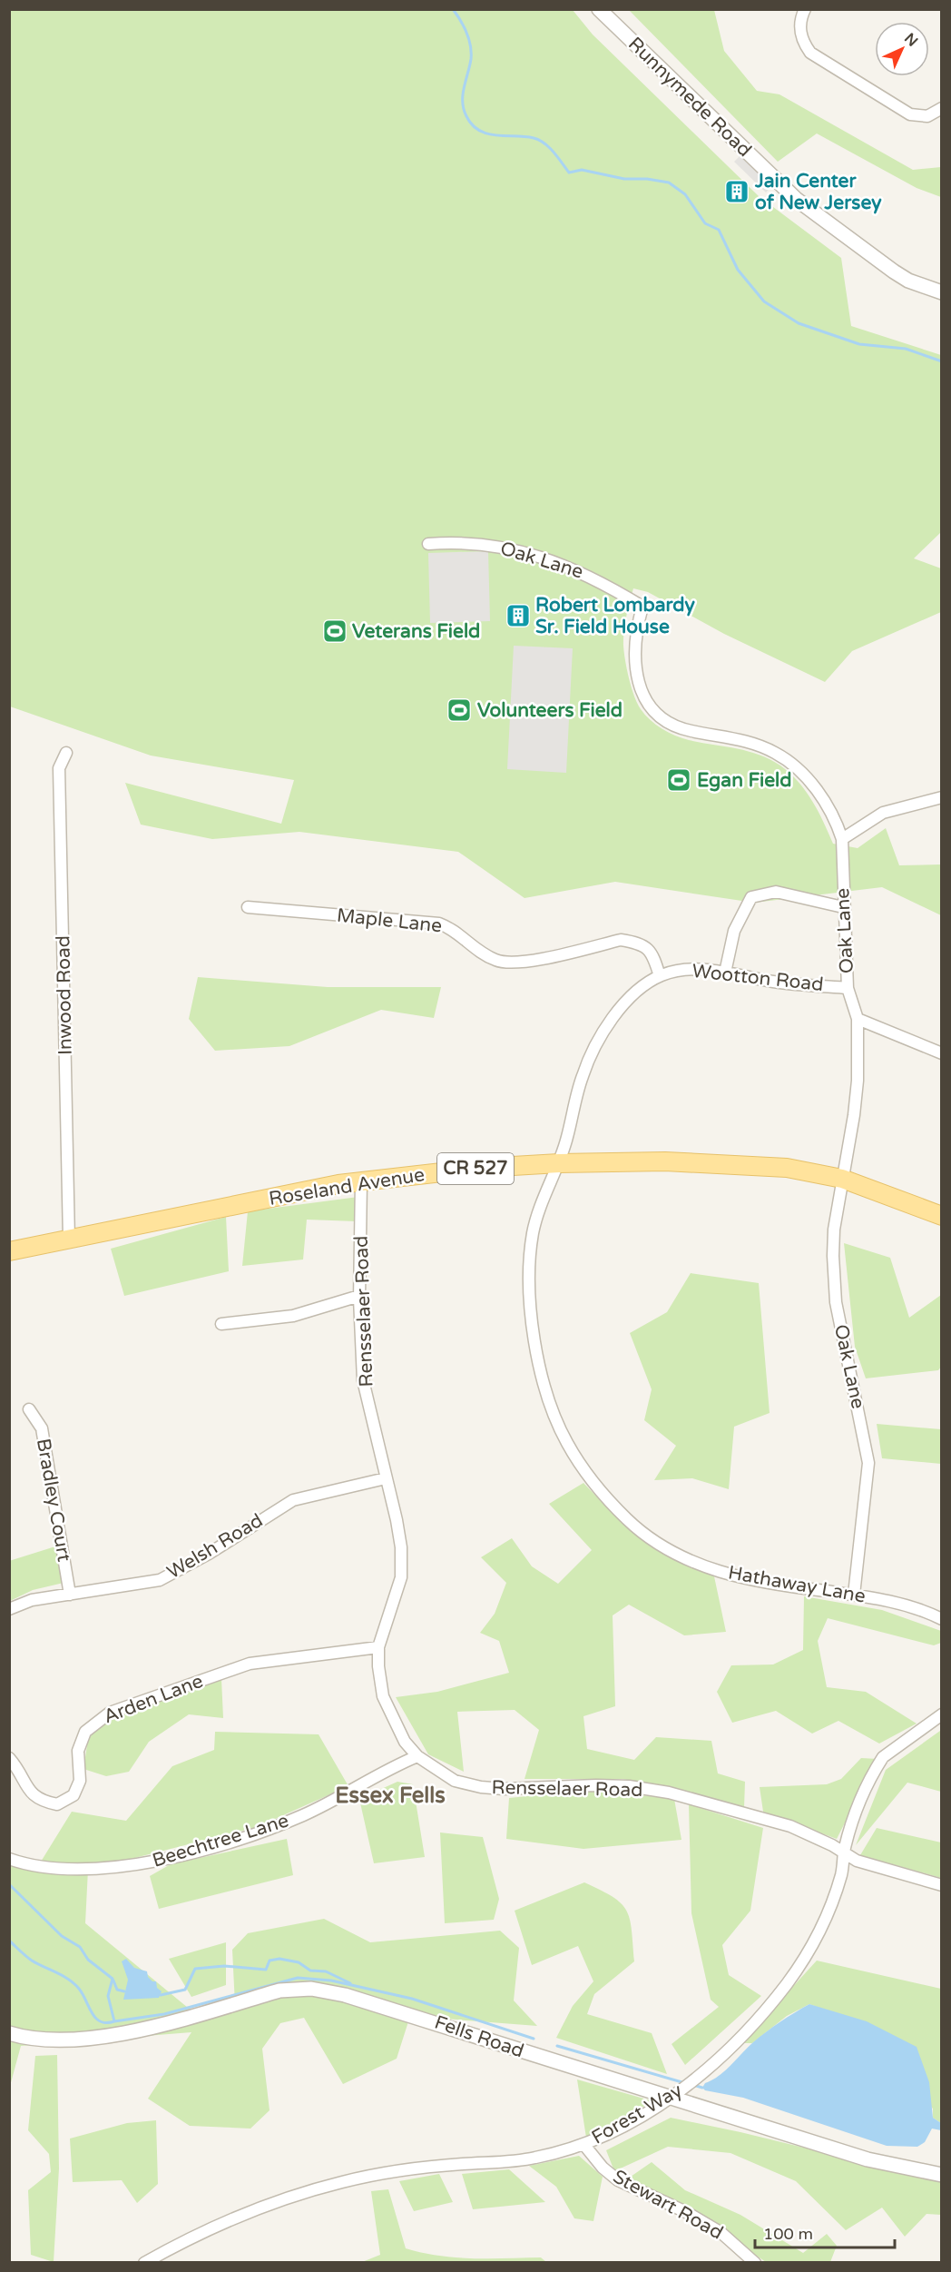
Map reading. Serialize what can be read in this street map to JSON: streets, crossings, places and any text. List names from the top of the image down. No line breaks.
{"streets":{"main road":["CR 527","Roseland Avenue"],"street":["Runnymede Road","Oak Lane","Maple Lane","Wootton Road","Inwood Road","Rensselaer Road","Bradley Court","Welsh Road","Hathaway Lane","Arden Lane","Beechtree Lane","Fells Road","Forest Way","Stewart Road"]},"crossings":[["Oak Lane","Wootton Road"],["Oak Lane","Roseland Avenue"],["Oak Lane","Hathaway Lane"],["Maple Lane","Wootton Road"],["Wootton Road","Roseland Avenue"],["Wootton Road","Hathaway Lane"],["Inwood Road","Roseland Avenue"],["Roseland Avenue","Rensselaer Road"],["Roseland Avenue","Hathaway Lane"],["Rensselaer Road","Welsh Road"],["Rensselaer Road","Arden Lane"],["Rensselaer Road","Beechtree Lane"],["Rensselaer Road","Forest Way"],["Bradley Court","Welsh Road"],["Fells Road","Forest Way"],["Forest Way","Stewart Road"]],"districts":["Essex Fells"],"places":{"building":["Jain Center of New Jersey","Robert Lombardy Sr. Field House"],"sports":["Veterans Field","Volunteers Field","Egan Field"]},"scale_bar":"100 m","north":"top right"}
